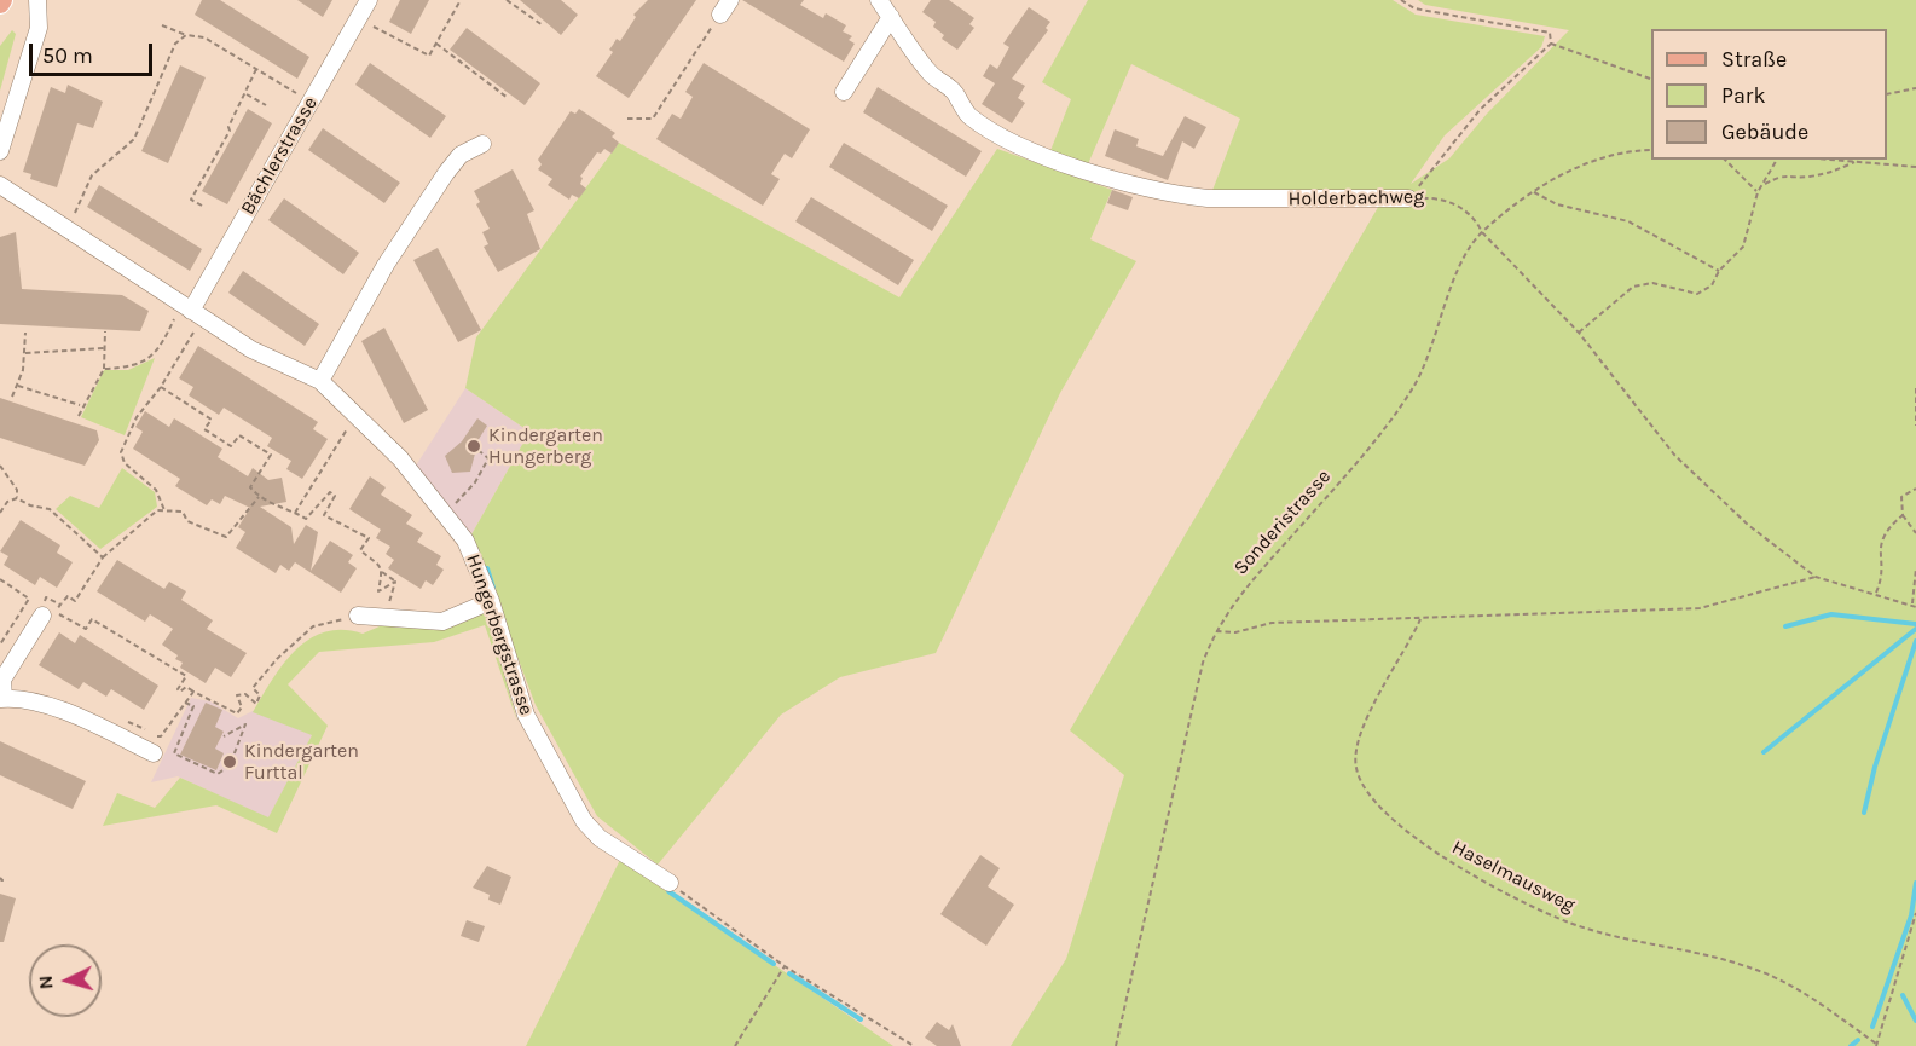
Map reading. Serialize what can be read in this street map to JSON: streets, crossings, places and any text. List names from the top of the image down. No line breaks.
{"streets":{"street":["Bächlerstrasse","Holderbachweg","Hungerbergstrasse"],"path":["Sonderistrasse","Haselmausweg"]},"crossings":[["Bächlerstrasse","Hungerbergstrasse"],["Holderbachweg","Sonderistrasse"]],"places":["Kindergarten Hungerberg","Kindergarten Furttal"],"legend":["Straße","Park","Gebäude"],"scale_bar":"50 m","north":"left"}
